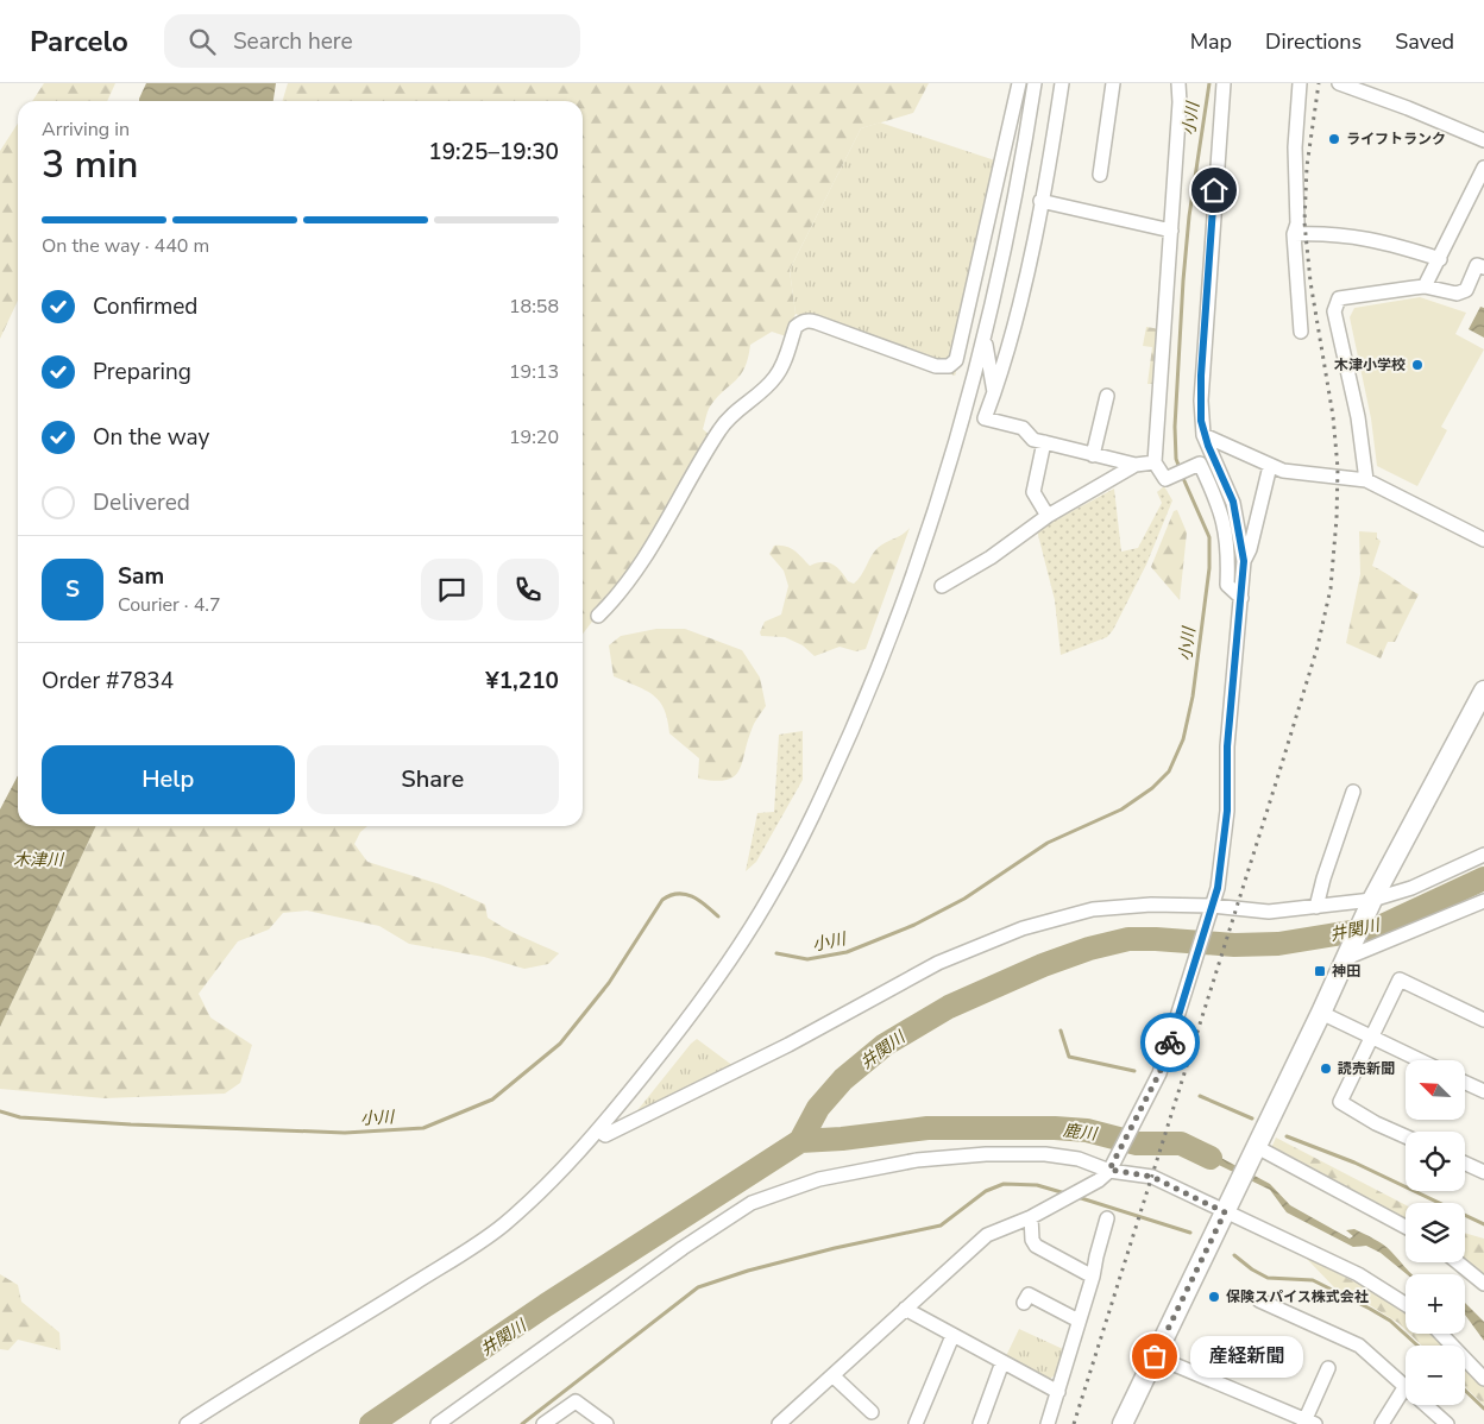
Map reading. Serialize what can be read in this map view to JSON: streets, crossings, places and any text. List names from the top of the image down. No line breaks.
{"water":["小川","木津川","井関川","鹿川"],"places":{"other":["ライフトランク","木津小学校","読売新聞","保険スパイス株式会社","産経新聞"],"transit":["神田"]},"north":"top left","page":{"header":"Parcelo","search":"Search here","nav":["Map","Directions","Saved"],"heading":["3 min","Arriving in","19:25–19:30"],"panel":["Sam","Courier · 4.7","Order #7834","¥1,210"],"bar":"On the way · 440 m","list":[["Confirmed","18:58"],["Preparing","19:13"],["On the way","19:20"],"Delivered"],"round":"S","buttons":["Help","Share"],"map_buttons":["+","−"],"bubble":"産経新聞"}}
